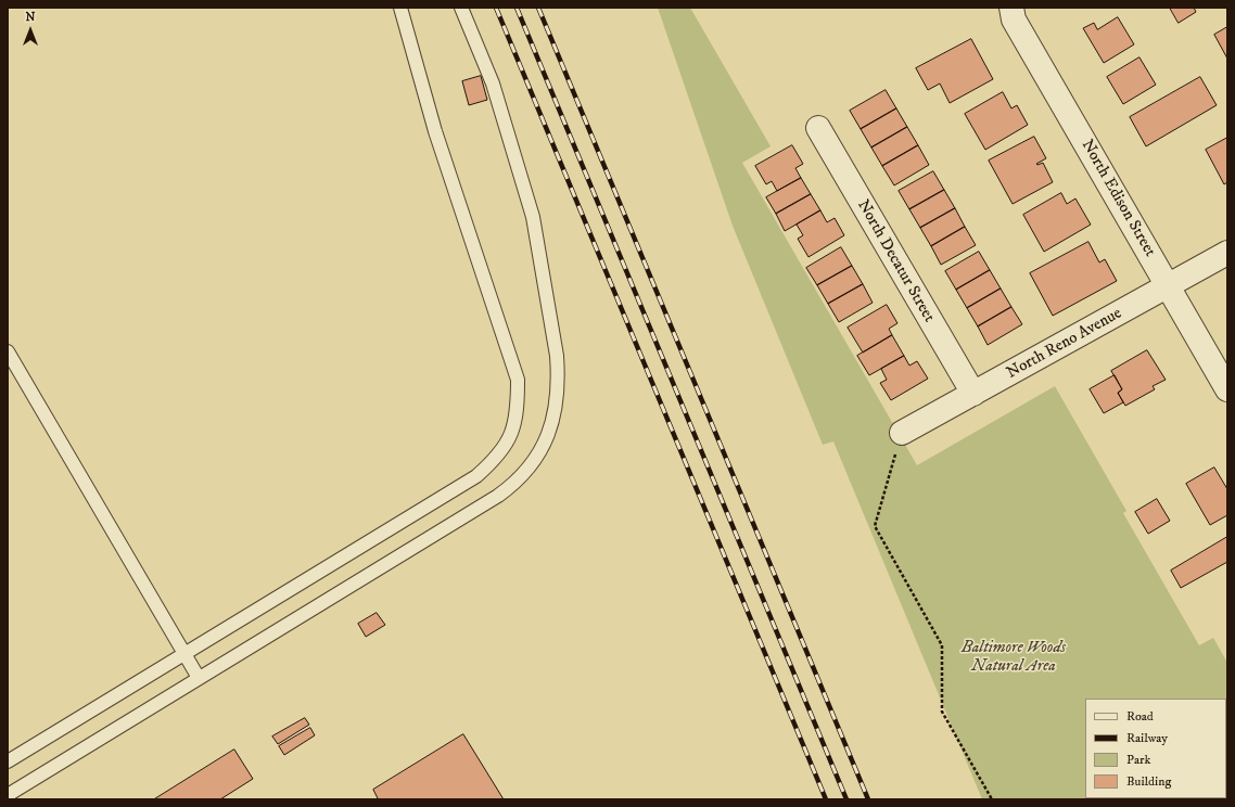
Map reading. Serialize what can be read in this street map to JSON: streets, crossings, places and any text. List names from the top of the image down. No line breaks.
{"streets":{"street":["North Edison Street","North Decatur Street","North Reno Avenue"]},"crossings":[["North Edison Street","North Reno Avenue"],["North Decatur Street","North Reno Avenue"]],"parks":["Baltimore Woods Natural Area"],"legend":["Road","Railway","Park","Building"],"north":"top"}
